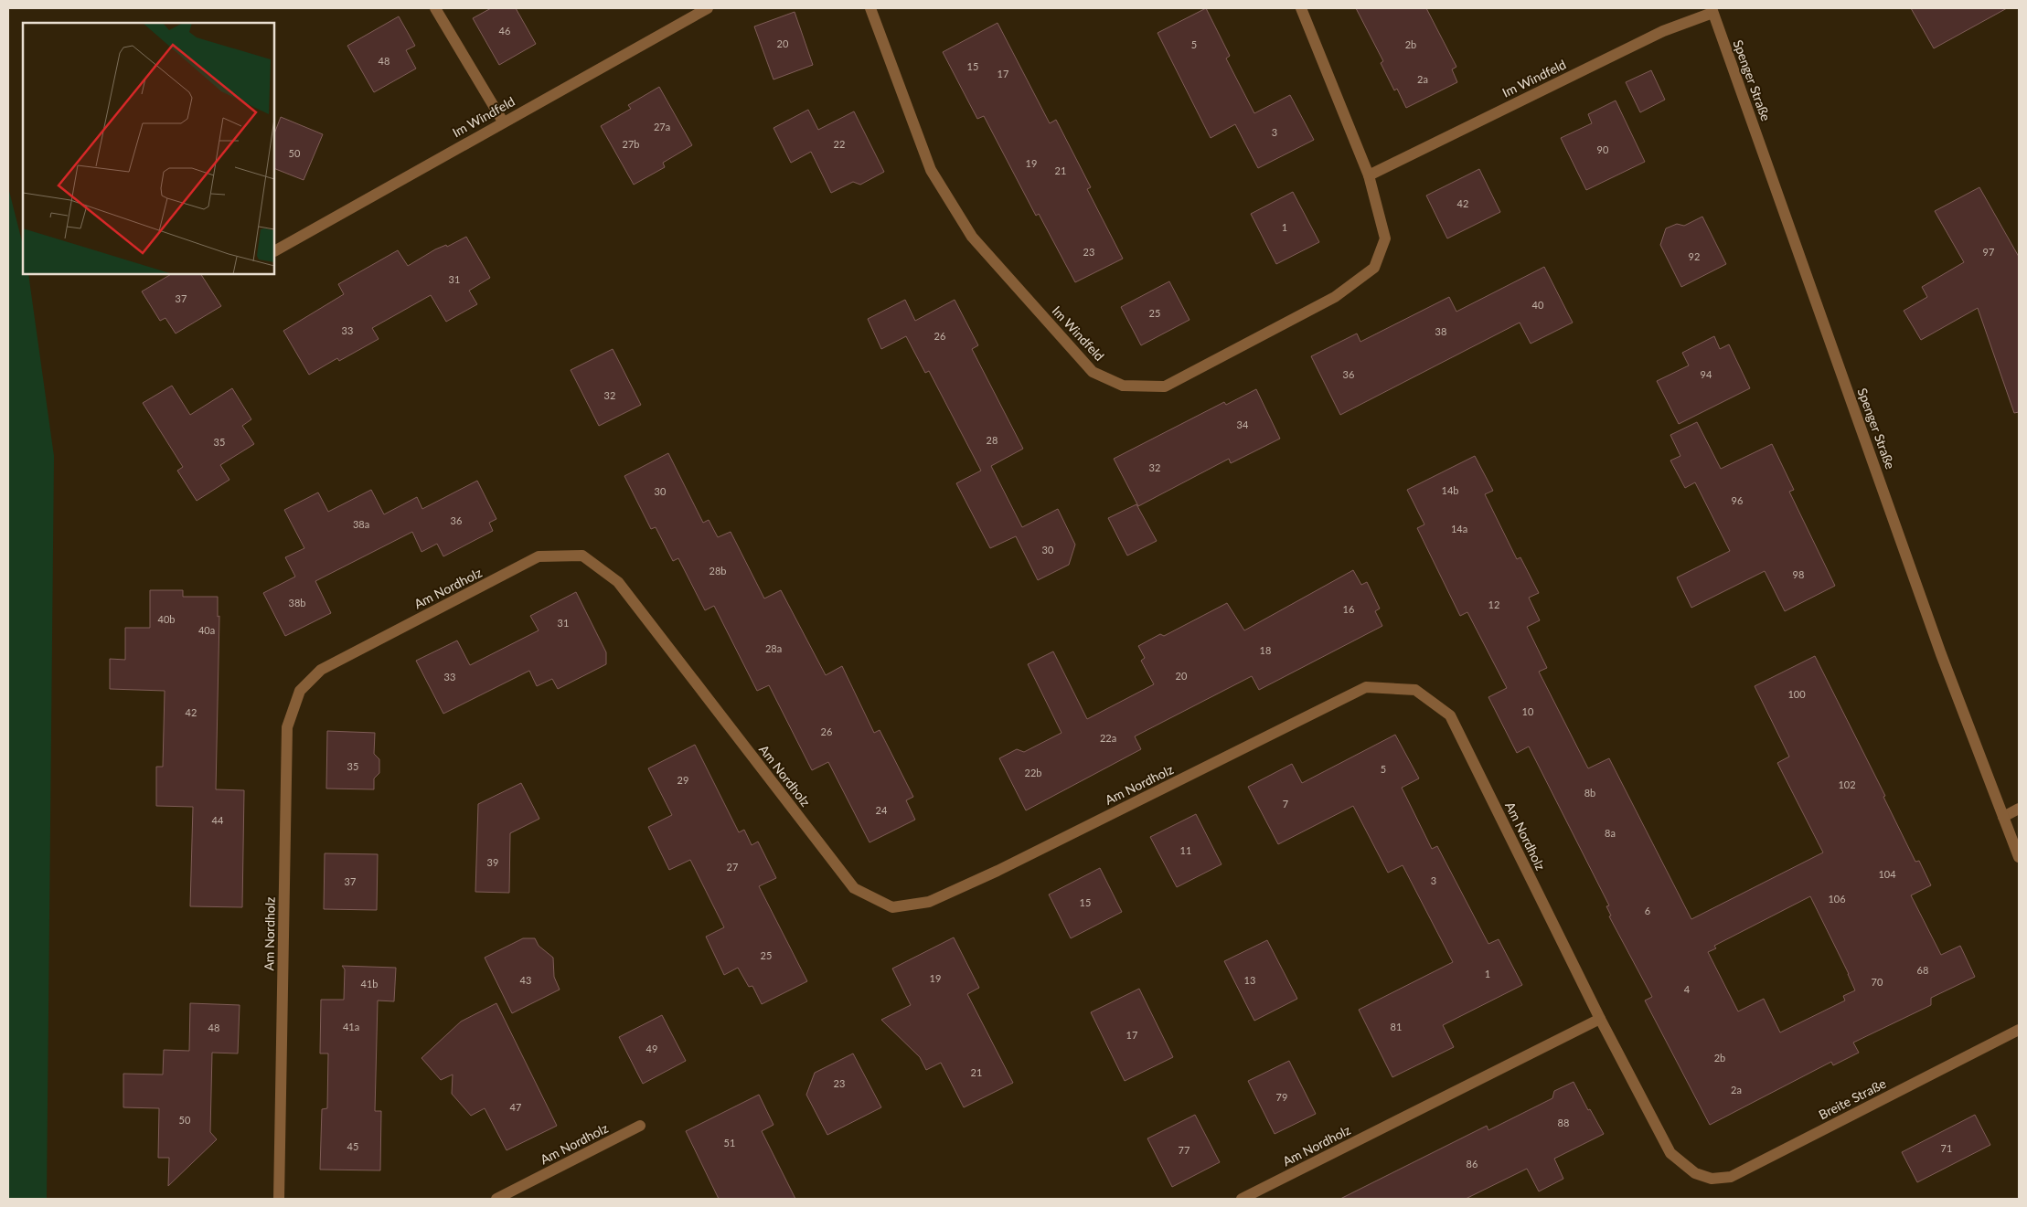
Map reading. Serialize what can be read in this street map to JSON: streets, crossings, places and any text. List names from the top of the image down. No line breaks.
{"streets":{"street":["Im Windfeld","Spenger Straße","Am Nordholz","Breite Straße"]},"crossings":[["Im Windfeld","Spenger Straße"],["Am Nordholz","Breite Straße"]],"house_numbers":["46","20","5","2b","48","15","17","2a","27a","3","27b","22","90","50","19","21","42","1","23","97","92","31","37","40","25","33","38","26","36","94","32","34","28","35","32","14b","30","96","36","38a","14a","30","28b","98","38b","12","16","40b","31","40a","28a","18","20","33","100","10","42","26","22a","35","5","22b","29","102","8b","7","24","44","8a","11","39","27","104","3","37","106","15","6","25","68","1","19","43","13","70","41b","4","41a","81","48","17","49","2b","21","23","2a","79","47","50","88","51","45","71","77","86"]}
